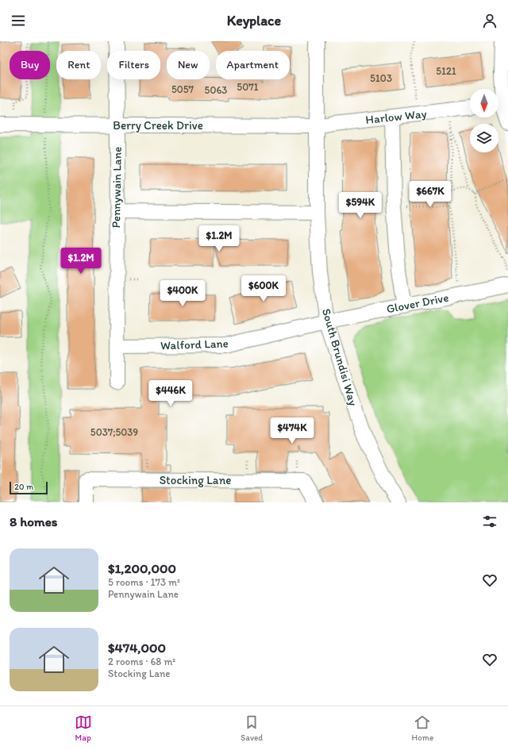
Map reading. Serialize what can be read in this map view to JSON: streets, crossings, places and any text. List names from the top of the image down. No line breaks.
{"streets":{"street":["Harlow Way","Berry Creek Drive","Pennywain Lane","Glover Drive","Walford Lane","South Brundisi Way","Stocking Lane"]},"crossings":[["Harlow Way","Berry Creek Drive"],["Harlow Way","South Brundisi Way"],["Berry Creek Drive","Pennywain Lane"],["Berry Creek Drive","South Brundisi Way"],["Pennywain Lane","Walford Lane"],["Glover Drive","Walford Lane"],["Glover Drive","South Brundisi Way"],["Walford Lane","South Brundisi Way"]],"house_numbers":["5121","5103","5071","5057","5063","5037;5039"],"scale_bar":"20 m","north":"bottom","page":{"header":"Keyplace","chip":["Buy","Rent","Filters","New","Apartment"],"price":["$667K","$594K","$1.2M","$1.2M","$600K","$400K","$446K","$474K"],"scale":"20 m","heading":"8 homes","list":[{"name":"$1,200,000","note":"5 rooms · 173 m² · Pennywain Lane"},{"name":"$474,000","note":"2 rooms · 68 m² · Stocking Lane"}],"tabs":["Map","Saved","Home"]}}
